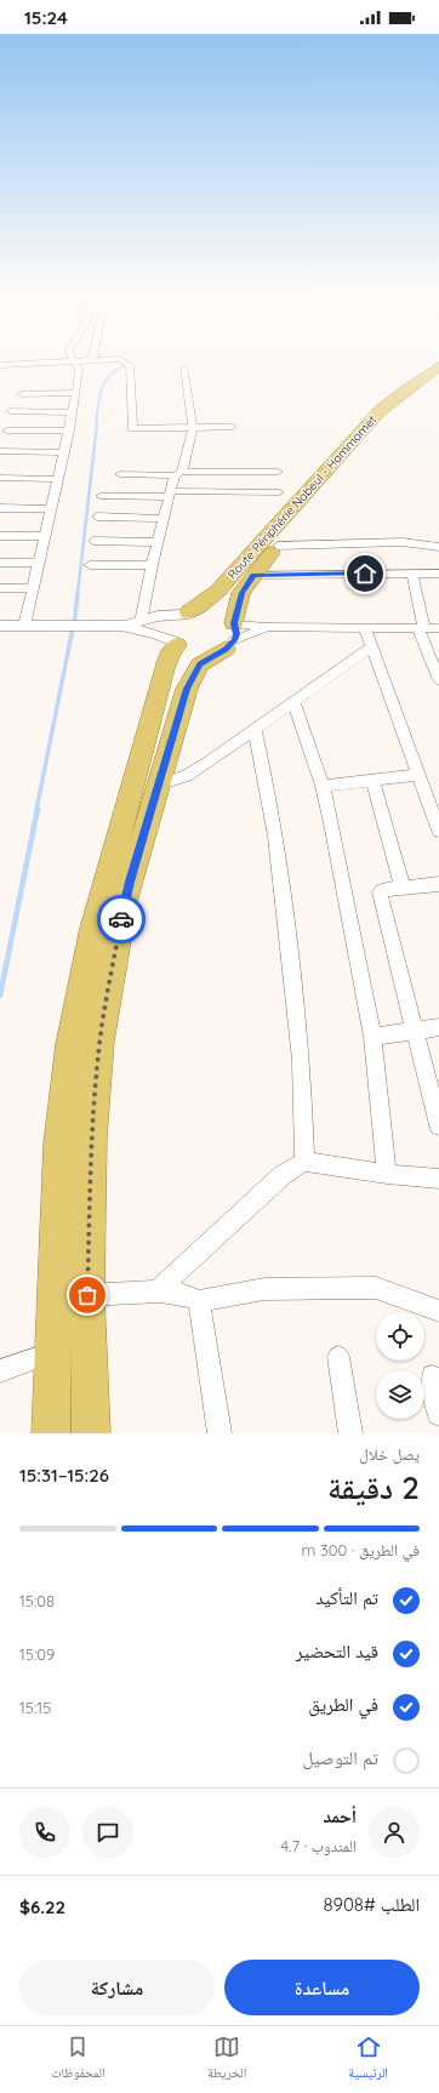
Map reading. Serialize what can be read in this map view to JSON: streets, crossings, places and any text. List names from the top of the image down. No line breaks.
{"streets":{"highway":["Route Périphérie Nabeul - Hammamet"]},"page":{"status":"15:24","heading":["2 دقيقة","يصل خلال","15:26–15:31"],"panel":["أحمد","المندوب · 4.7","الطلب #8908","$6.22"],"bar":"في الطريق · 300 m","list":[["تم التأكيد","15:08"],["قيد التحضير","15:09"],["في الطريق","15:15"],"تم التوصيل"],"buttons":["مساعدة","مشاركة"],"tabs":["الرئيسية","الخريطة","المحفوظات"]}}
